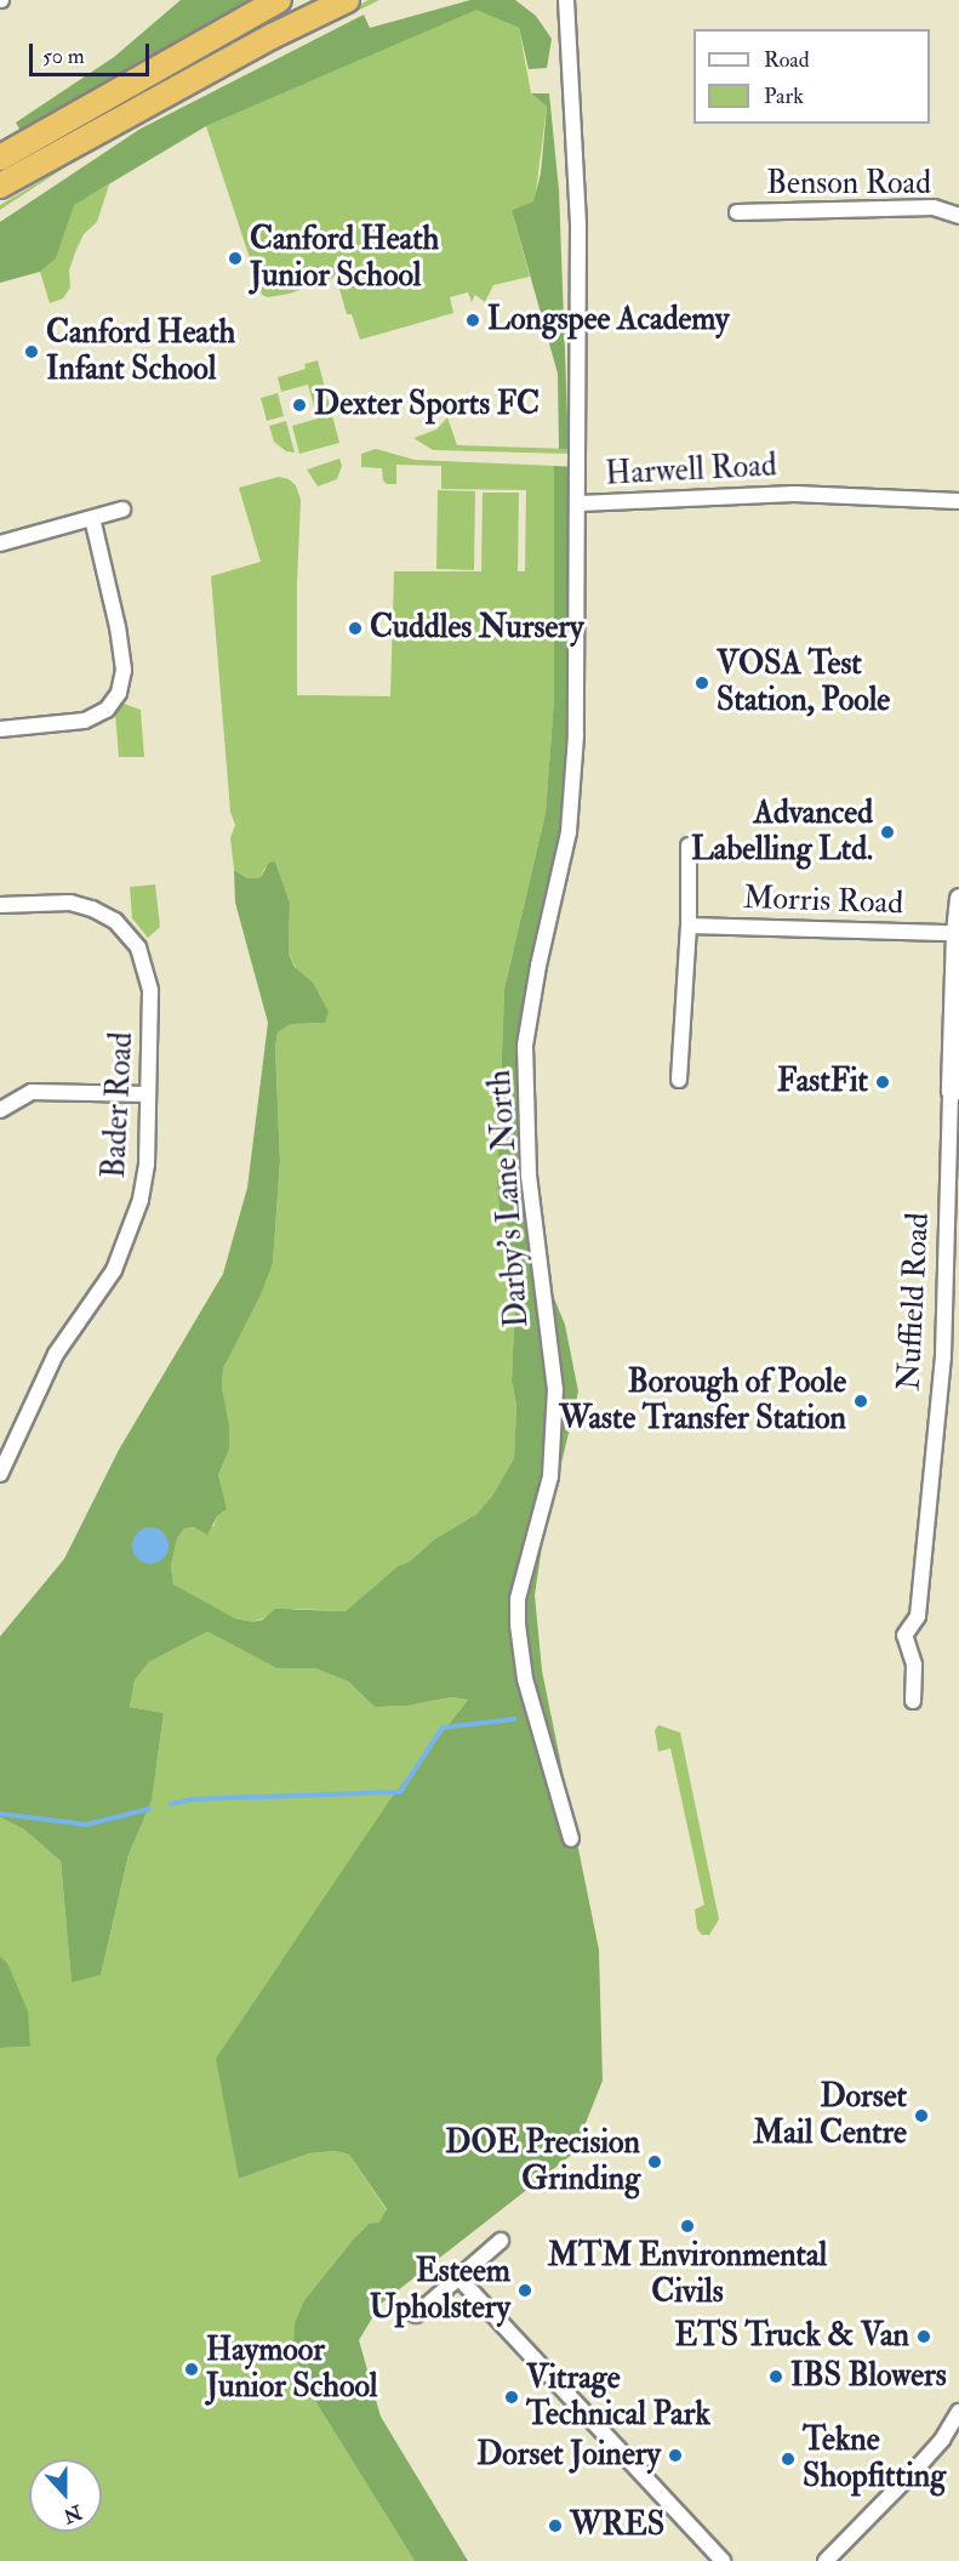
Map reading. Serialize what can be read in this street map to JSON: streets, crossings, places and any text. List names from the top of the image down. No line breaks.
{"streets":{"street":["Benson Road","Harwell Road","Morris Road","Bader Road","Darby's Lane North","Nuffield Road"]},"crossings":[["Harwell Road","Darby's Lane North"],["Morris Road","Nuffield Road"]],"places":["Canford Heath Junior School","Longspee Academy","Canford Heath Infant School","Dexter Sports FC","Cuddles Nursery","VOSA Test Station, Poole","Advanced Labelling Ltd.","FastFit","Borough of Poole Waste Transfer Station","Dorset Mail Centre","DOE Precision Grinding","MTM Environmental Civils","Esteem Upholstery","ETS Truck & Van","Haymoor Junior School","IBS Blowers","Vitrage Technical Park","Dorset Joinery","Tekne Shopfitting","WRES"],"legend":["Road","Park"],"scale_bar":"50 m","north":"bottom"}
